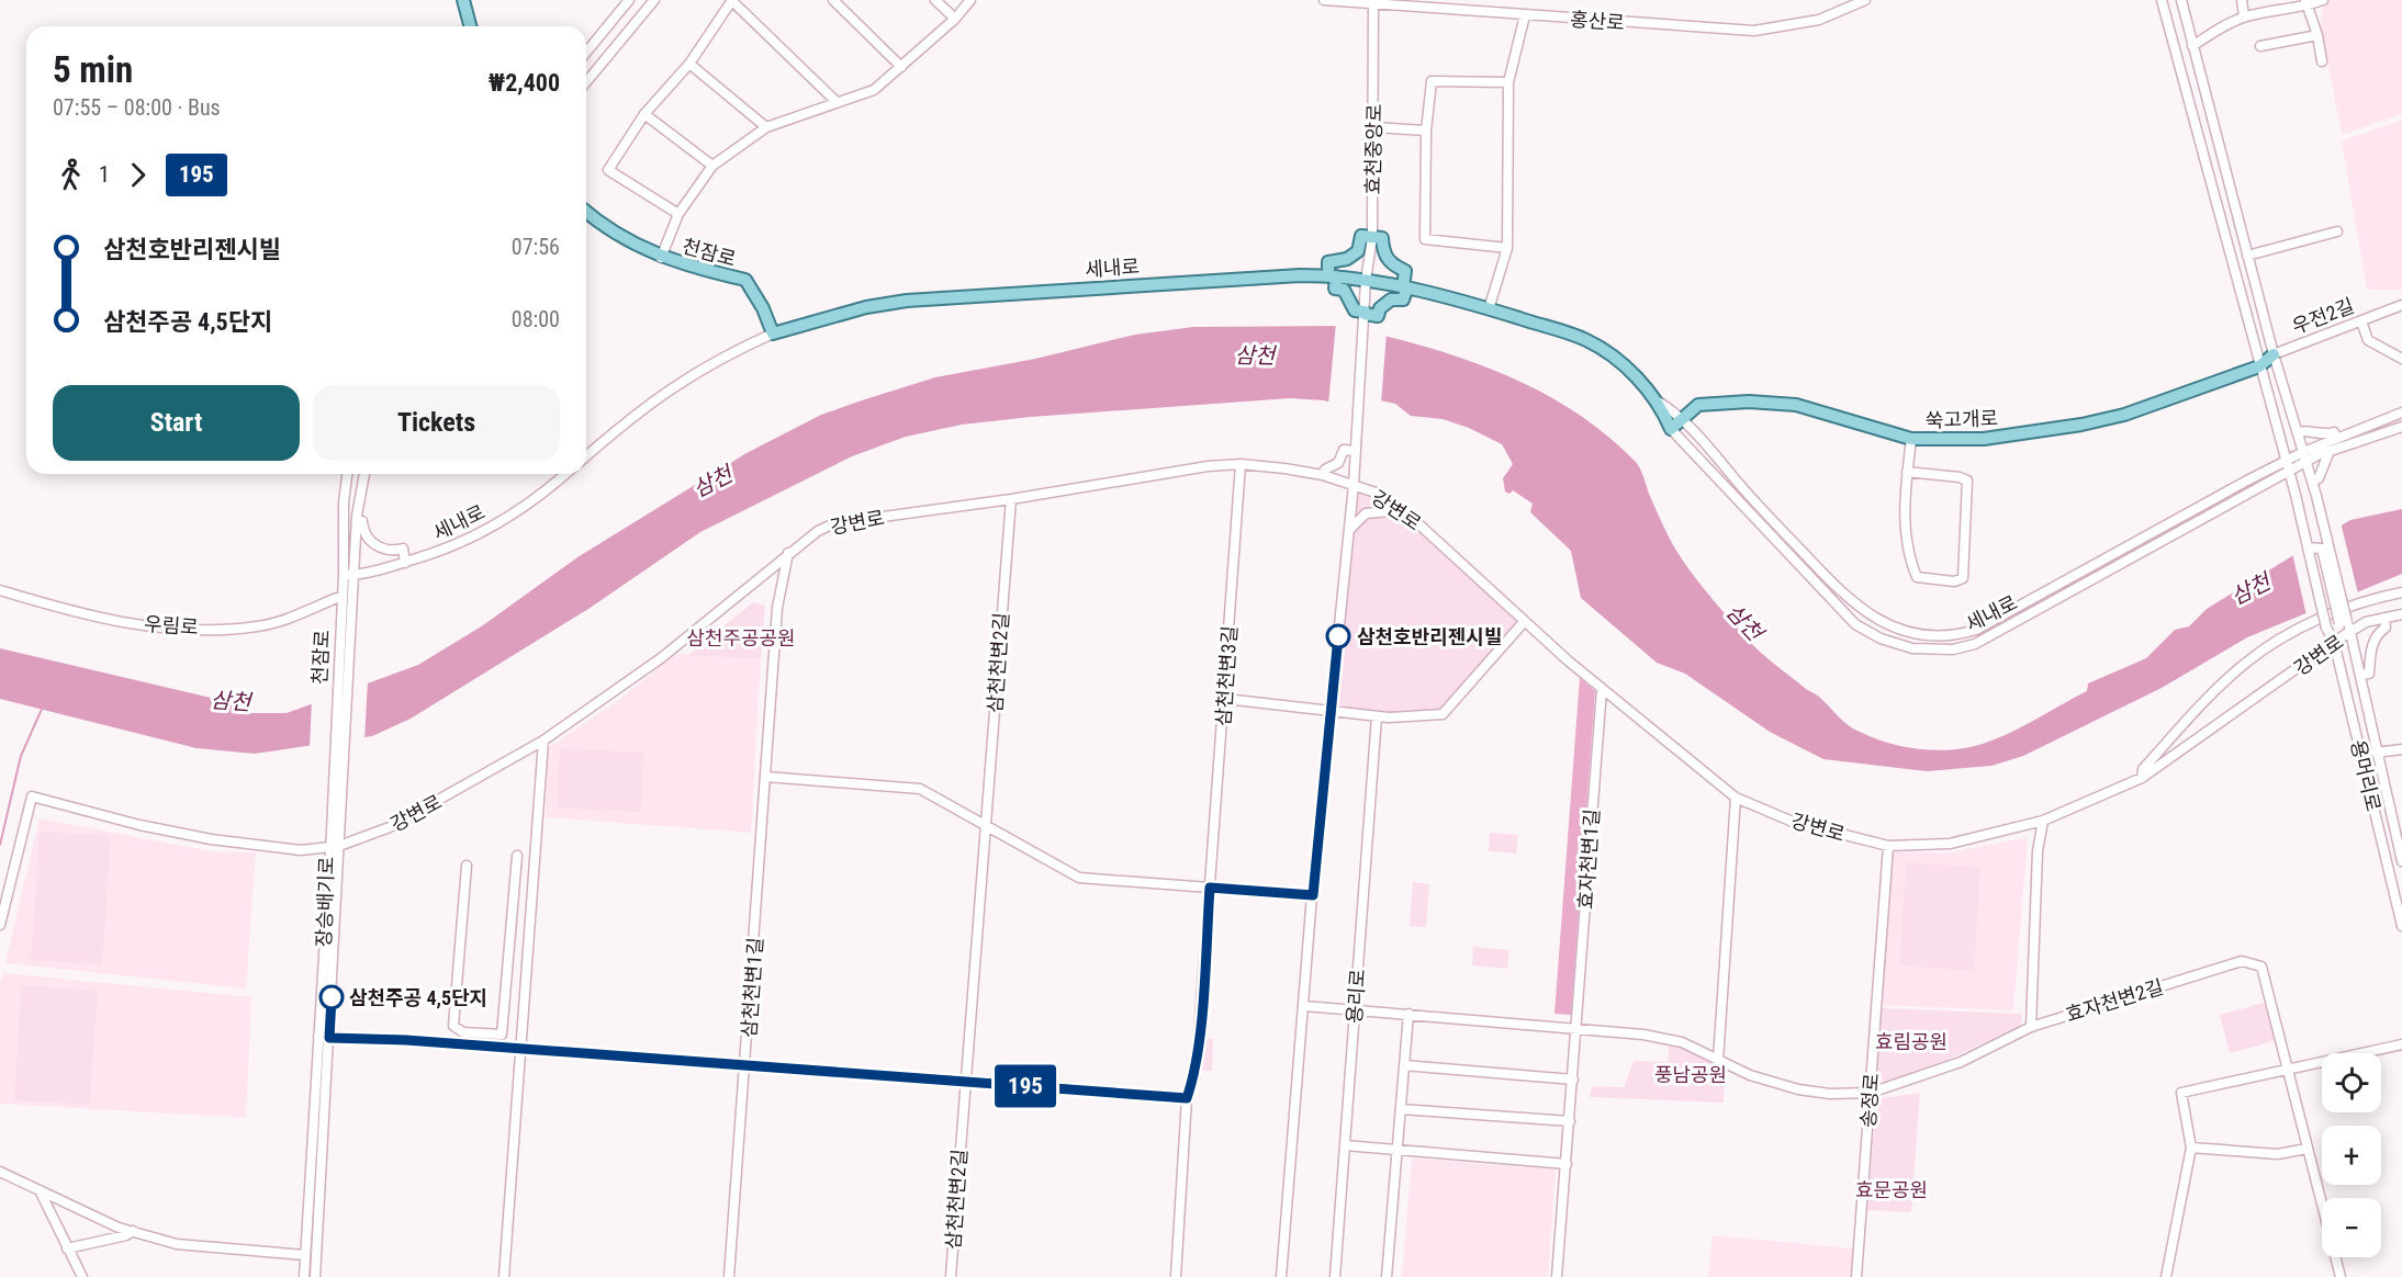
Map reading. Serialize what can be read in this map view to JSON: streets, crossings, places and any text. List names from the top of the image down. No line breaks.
{"streets":{"main road":["천잠로","세내로","우전2길","쑥고개로"],"street":["홍산로","효천중앙로","강변로","우림로","삼천천변2길","삼천천변3길","용머리로","효자천변1길","장승배기로","삼천천변1길","용리로","효자천변2길","송정로"]},"crossings":[["홍산로","효천중앙로"],["효천중앙로","세내로"],["천잠로","세내로"],["천잠로","강변로"],["천잠로","우림로"],["천잠로","장승배기로"],["세내로","쑥고개로"],["세내로","용머리로"],["우전2길","쑥고개로"],["강변로","삼천천변2길"],["강변로","삼천천변3길"],["강변로","용머리로"],["강변로","효자천변1길"],["강변로","장승배기로"],["강변로","삼천천변1길"],["강변로","송정로"],["효자천변2길","송정로"]],"water":["삼천"],"parks":["삼천주공공원","효림공원","풍남공원","효문공원"],"places":["삼천호반리젠시빌","삼천주공 4,5단지"],"lines":["bus line 195"],"page":{"on_map":"195","heading":["5 min","07:55 – 08:00 · Bus","₩2,400"],"legs":["1","195"],"list":[{"name":"삼천호반리젠시빌","value":"07:56"},{"name":"삼천주공 4,5단지","value":"08:00"}],"buttons":["Start","Tickets"],"map_buttons":["+","−"]}}
